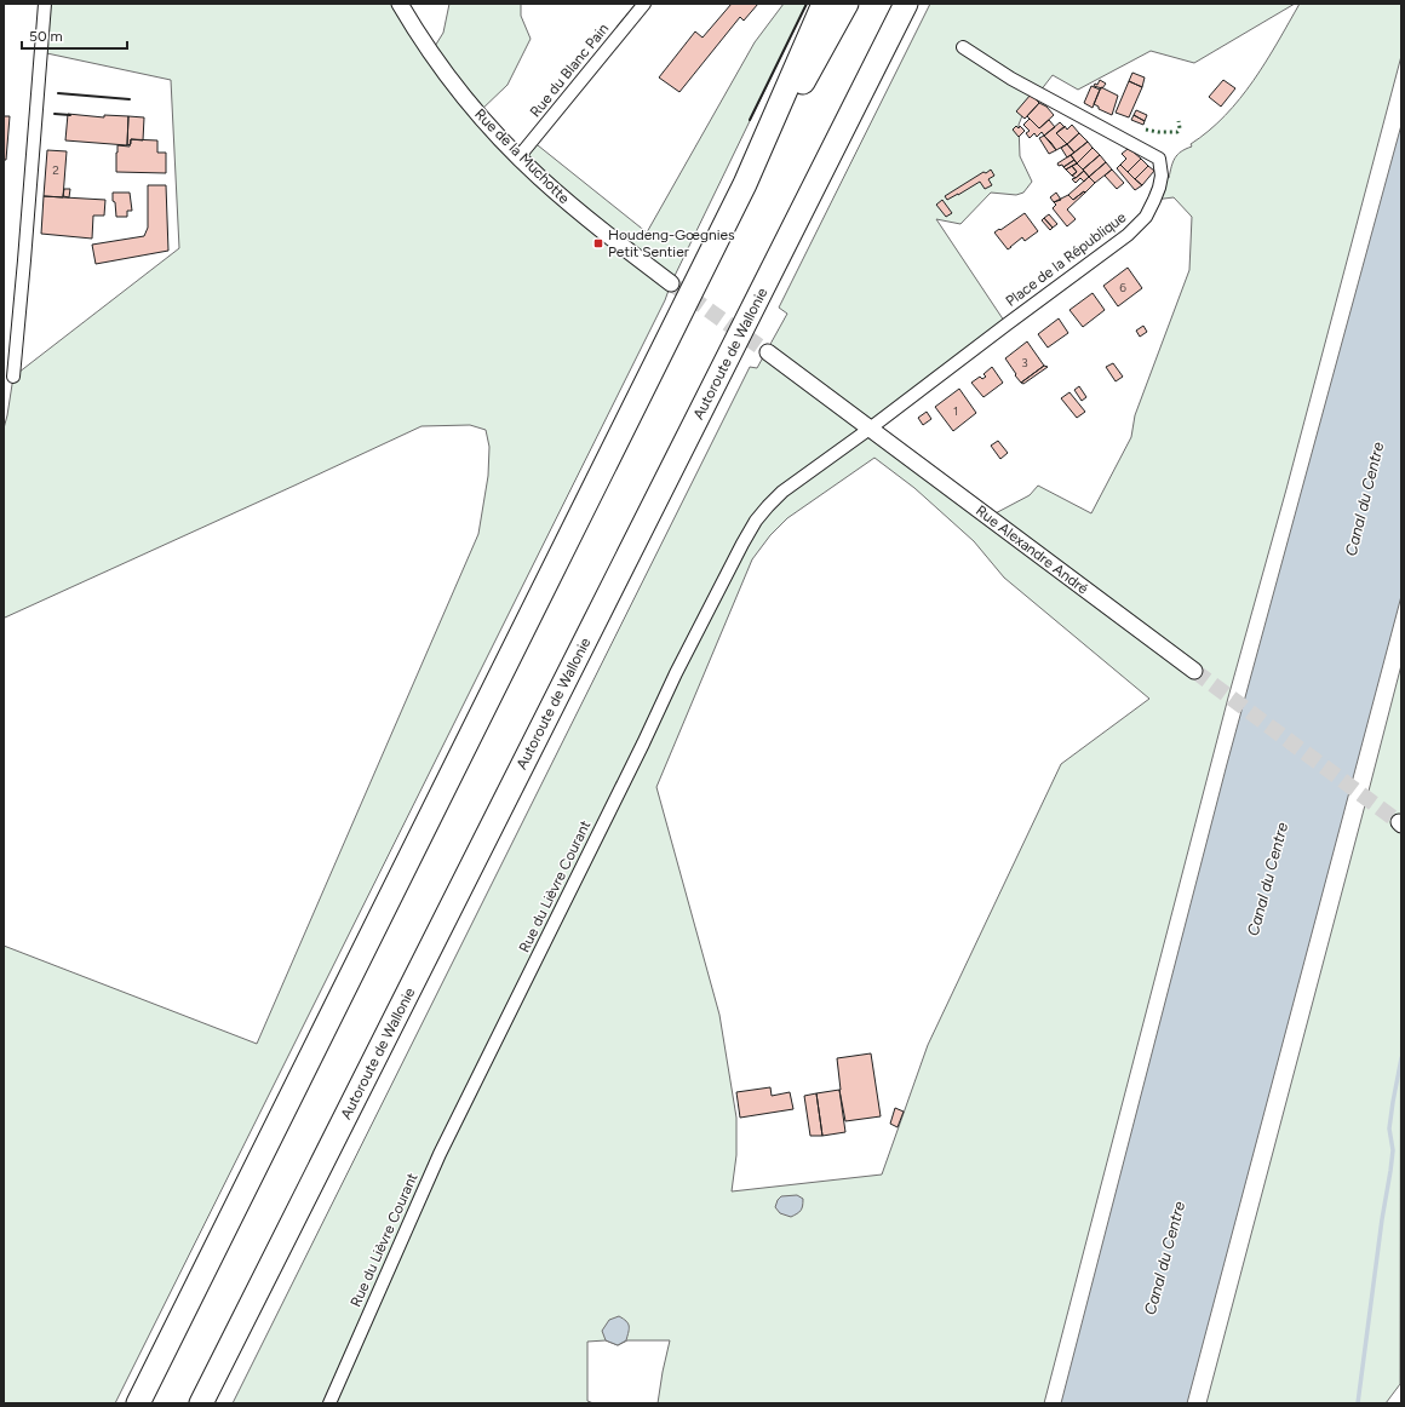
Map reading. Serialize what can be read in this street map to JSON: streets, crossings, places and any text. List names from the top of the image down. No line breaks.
{"streets":{"highway":["Autoroute de Wallonie"],"street":["Rue du Blanc Pain","Rue de la Muchotte","Place de la République","Rue Alexandre André","Rue du Lièvre Courant"]},"crossings":[["Rue du Blanc Pain","Rue de la Muchotte"],["Place de la République","Rue Alexandre André"],["Place de la République","Rue du Lièvre Courant"],["Rue Alexandre André","Rue du Lièvre Courant"]],"water":["Canal du Centre"],"places":{"transit":["Houdeng-Gœgnies Petit Sentier"]},"house_numbers":["2","6","3","1"],"scale_bar":"50 m"}
